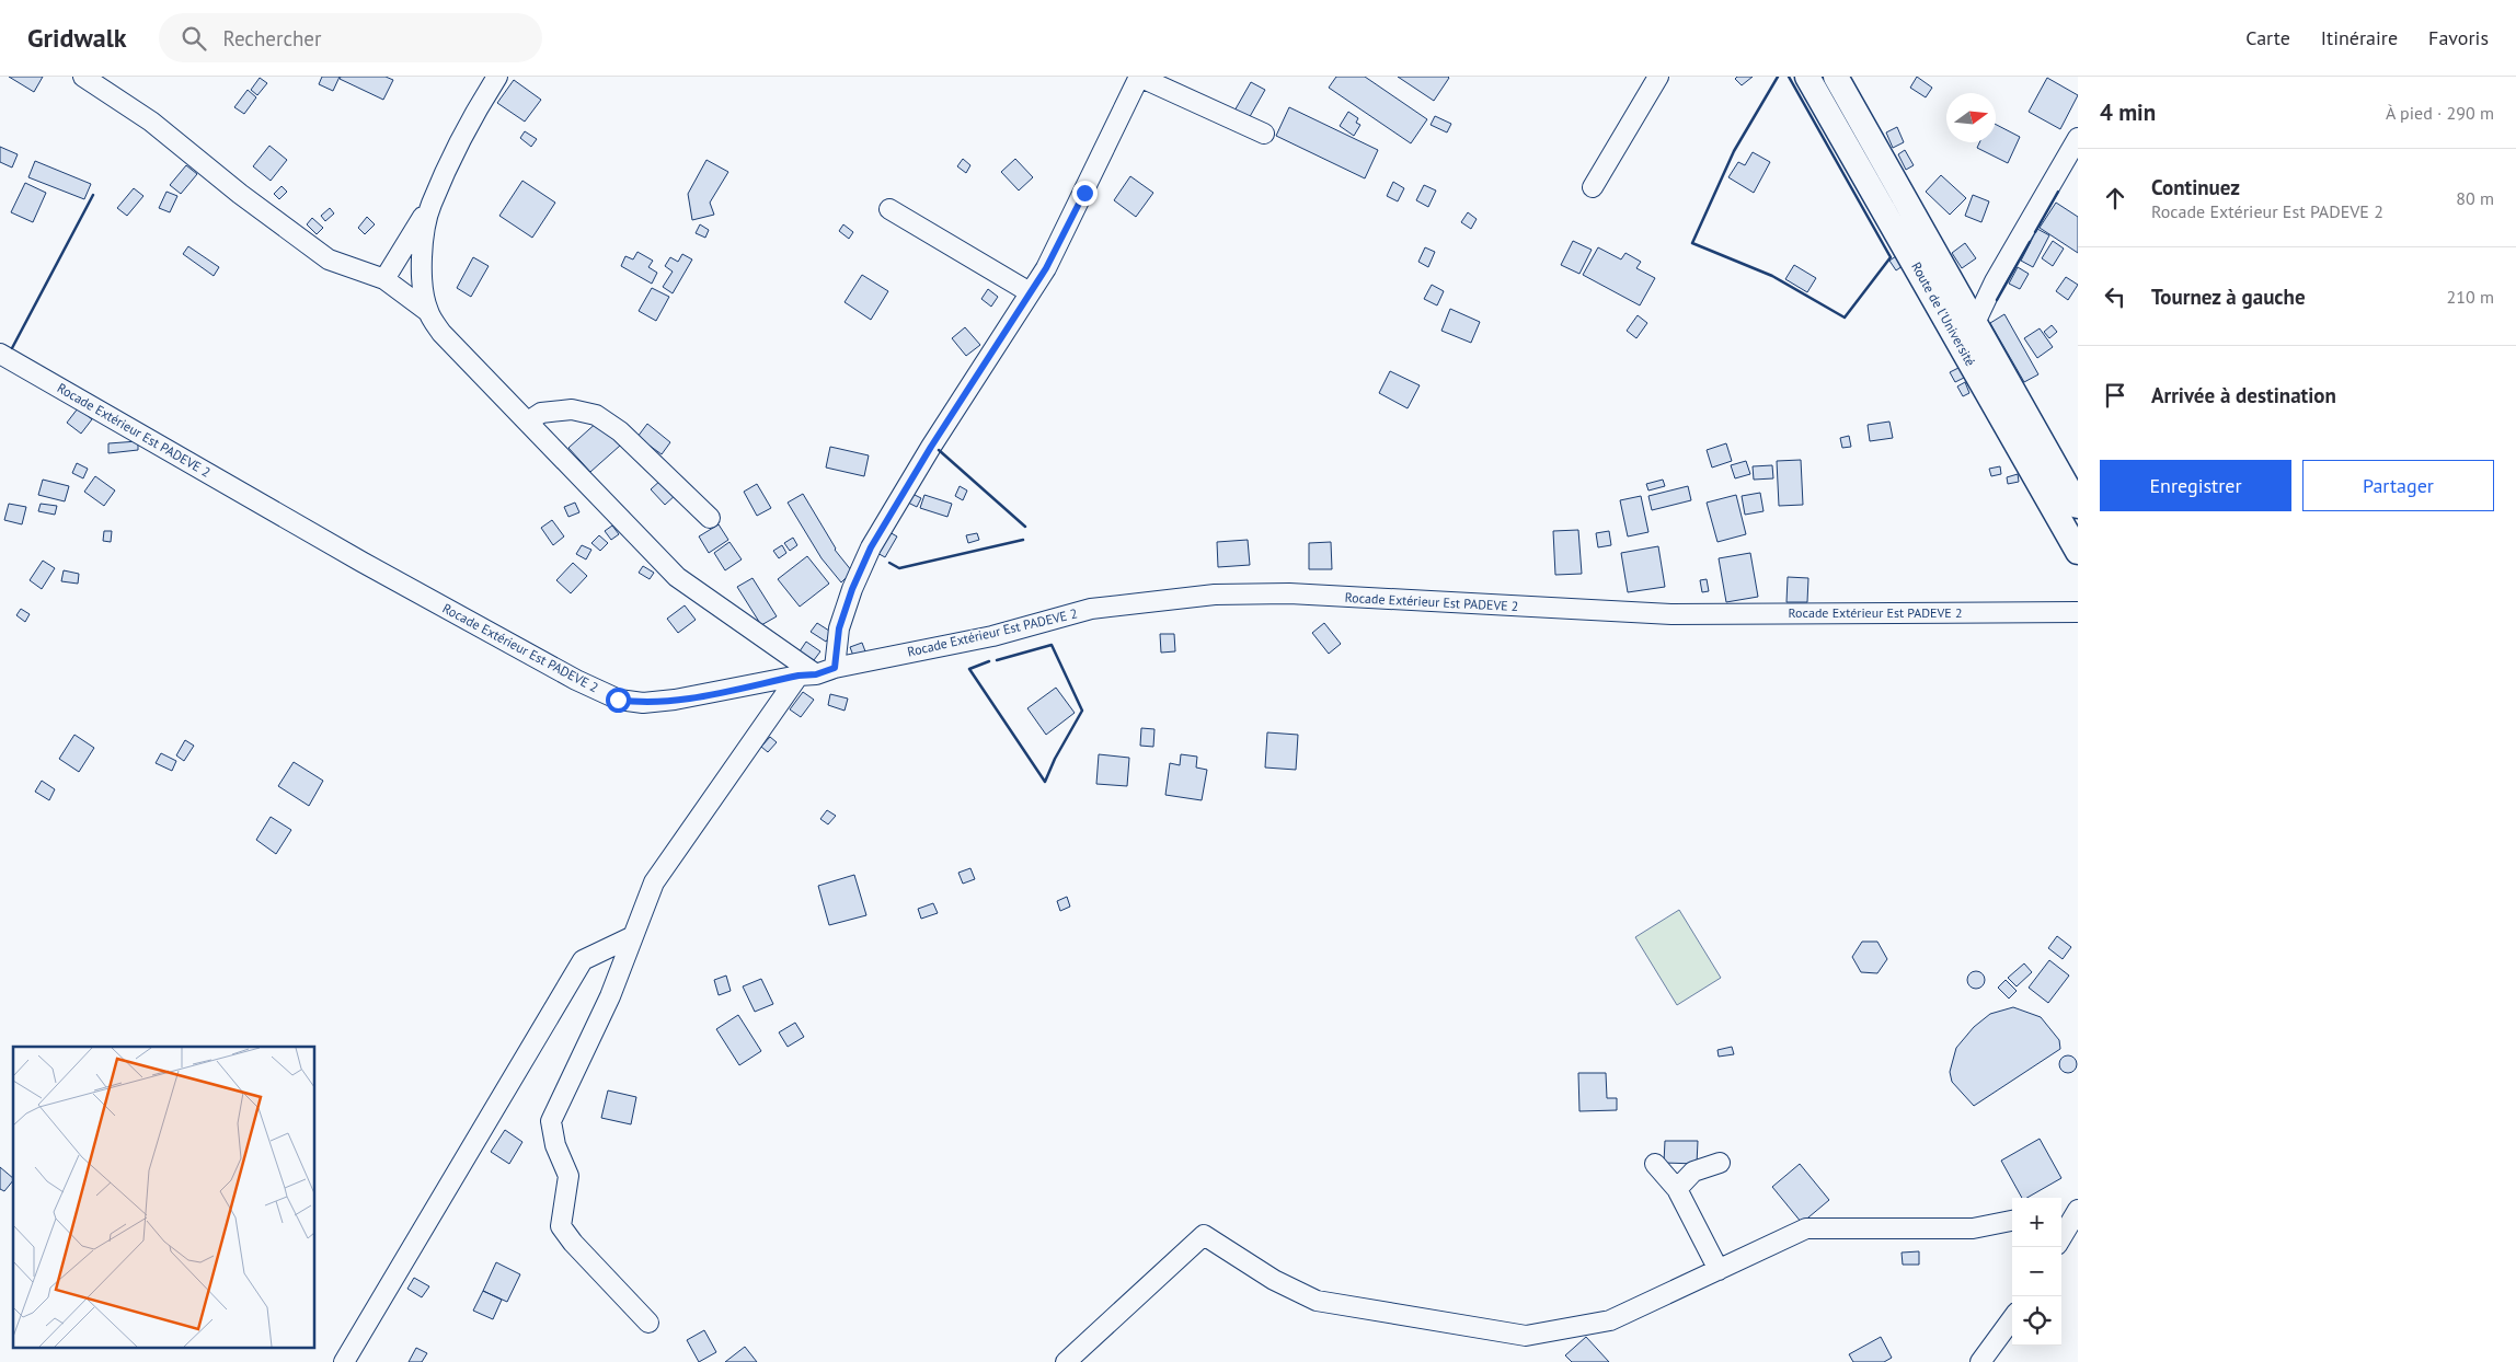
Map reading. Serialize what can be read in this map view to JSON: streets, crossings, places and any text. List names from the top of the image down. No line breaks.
{"streets":{"main road":["Route de l'Université"],"street":["Rocade Extérieur Est PADEVE 2"]},"north":"right","page":{"header":"Gridwalk","search":"Rechercher","nav":["Carte","Itinéraire","Favoris"],"heading":["4 min","À pied · 290 m"],"list":[["Continuez","Rocade Extérieur Est PADEVE 2","80 m"],["Tournez à gauche","210 m"],"Arrivée à destination"],"buttons":["Enregistrer","Partager"],"map_buttons":["+","−"]}}
